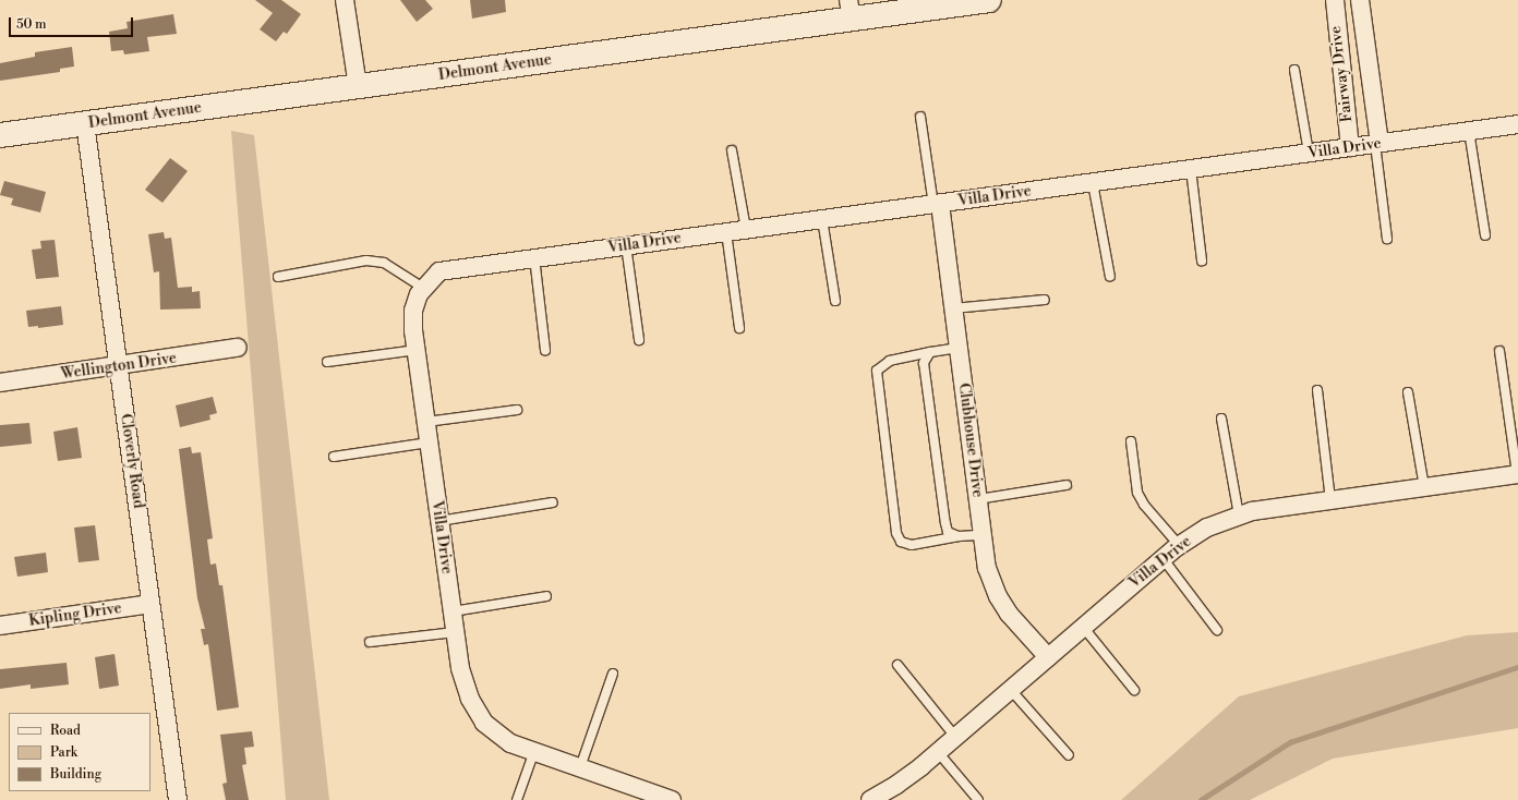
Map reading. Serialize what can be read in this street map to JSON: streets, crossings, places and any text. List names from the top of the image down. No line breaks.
{"streets":{"street":["Delmont Avenue","Fairway Drive","Villa Drive","Wellington Drive","Clubhouse Drive","Cloverly Road","Kipling Drive"]},"crossings":[["Delmont Avenue","Cloverly Road"],["Fairway Drive","Villa Drive"],["Villa Drive","Clubhouse Drive"],["Wellington Drive","Cloverly Road"],["Cloverly Road","Kipling Drive"]],"legend":["Road","Park","Building"],"scale_bar":"50 m"}
